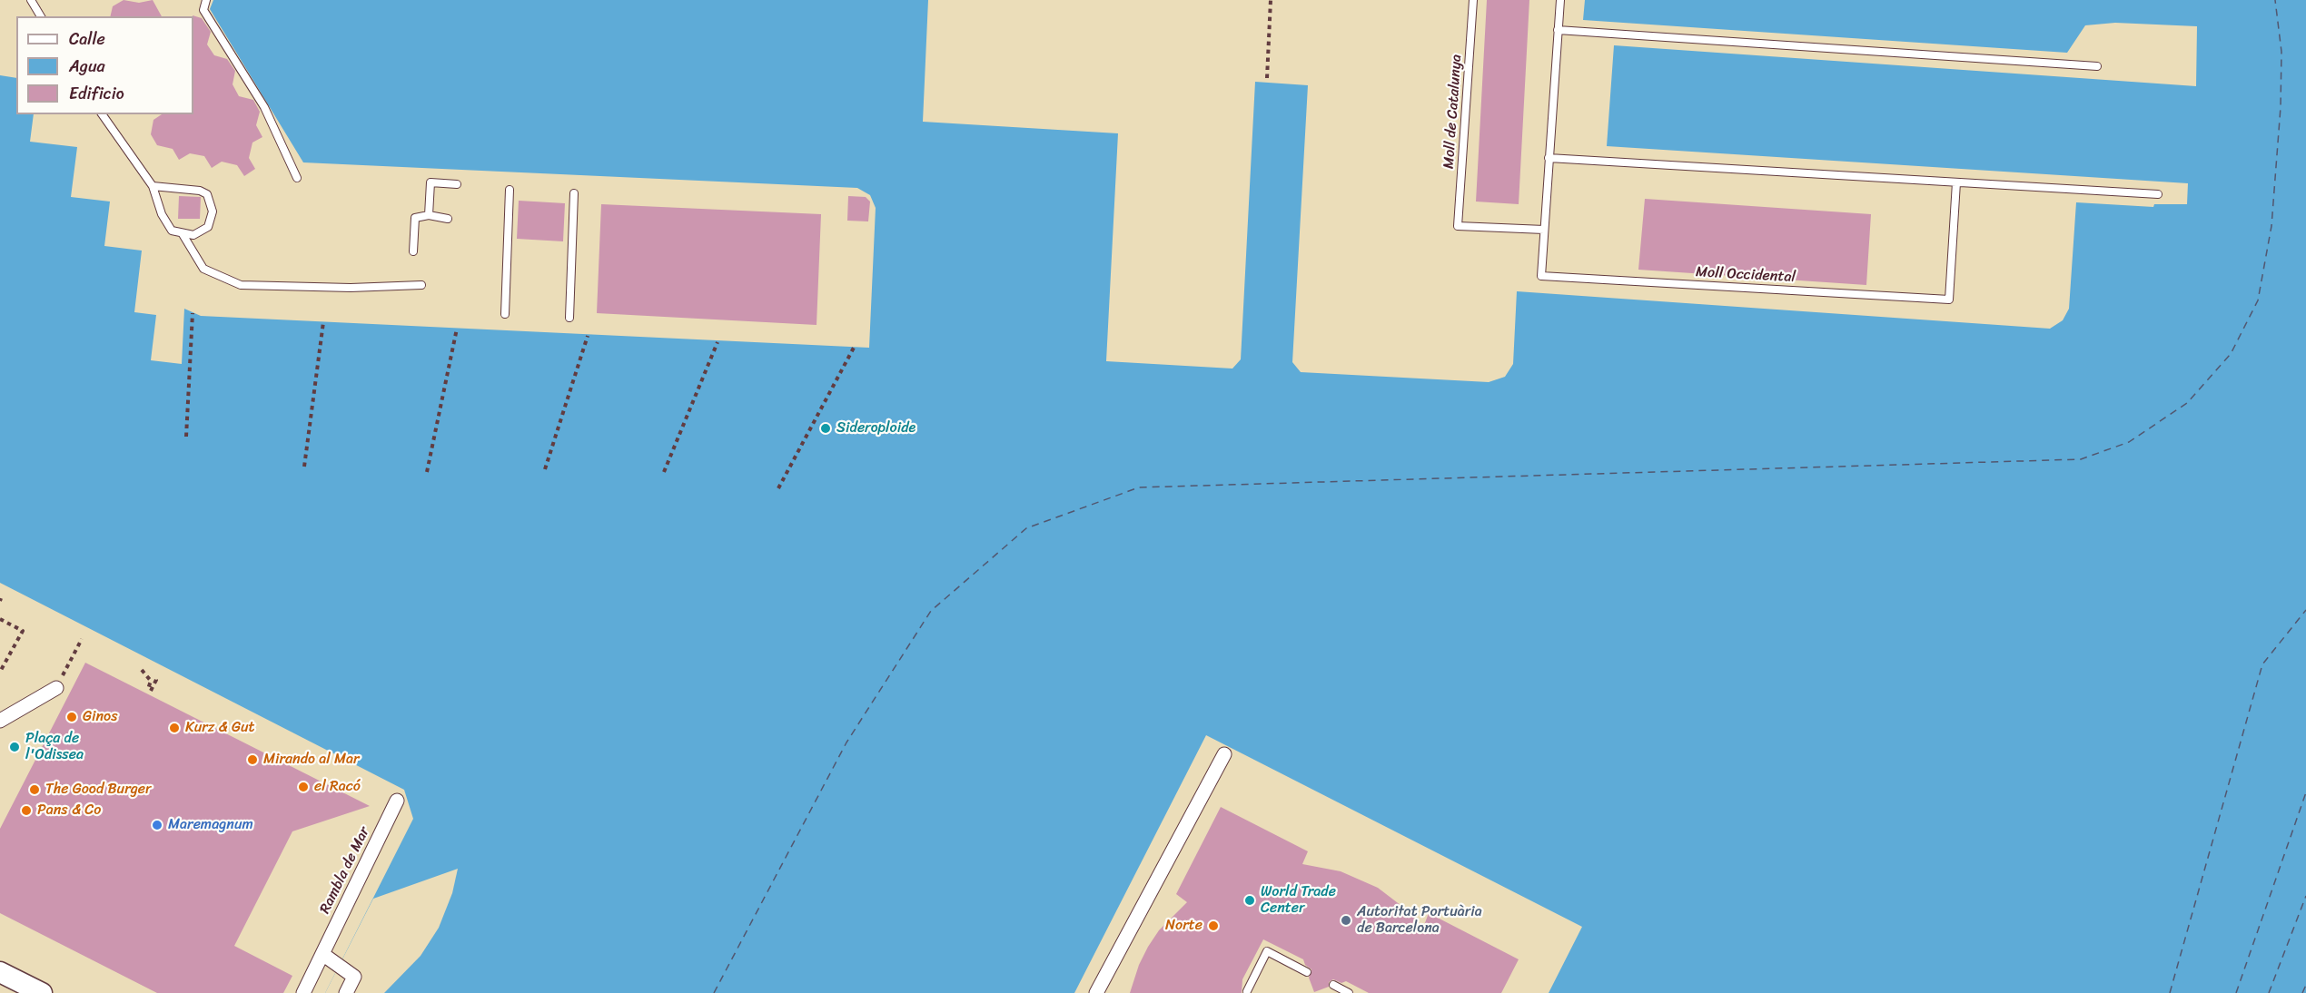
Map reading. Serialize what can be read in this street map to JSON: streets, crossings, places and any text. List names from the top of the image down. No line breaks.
{"streets":{"street":["Rambla de Mar"],"lane":["Moll de Catalunya","Moll Occidental"]},"crossings":[["Moll de Catalunya","Moll Occidental"]],"places":["Sideroploide","Ginos","Kurz & Gut","Plaça de l'Odissea","Mirando al Mar","el Racó","The Good Burger","Pans & Co","Maremagnum","World Trade Center","Autoritat Portuària de Barcelona","Norte"],"legend":["Calle","Agua","Edificio"]}
